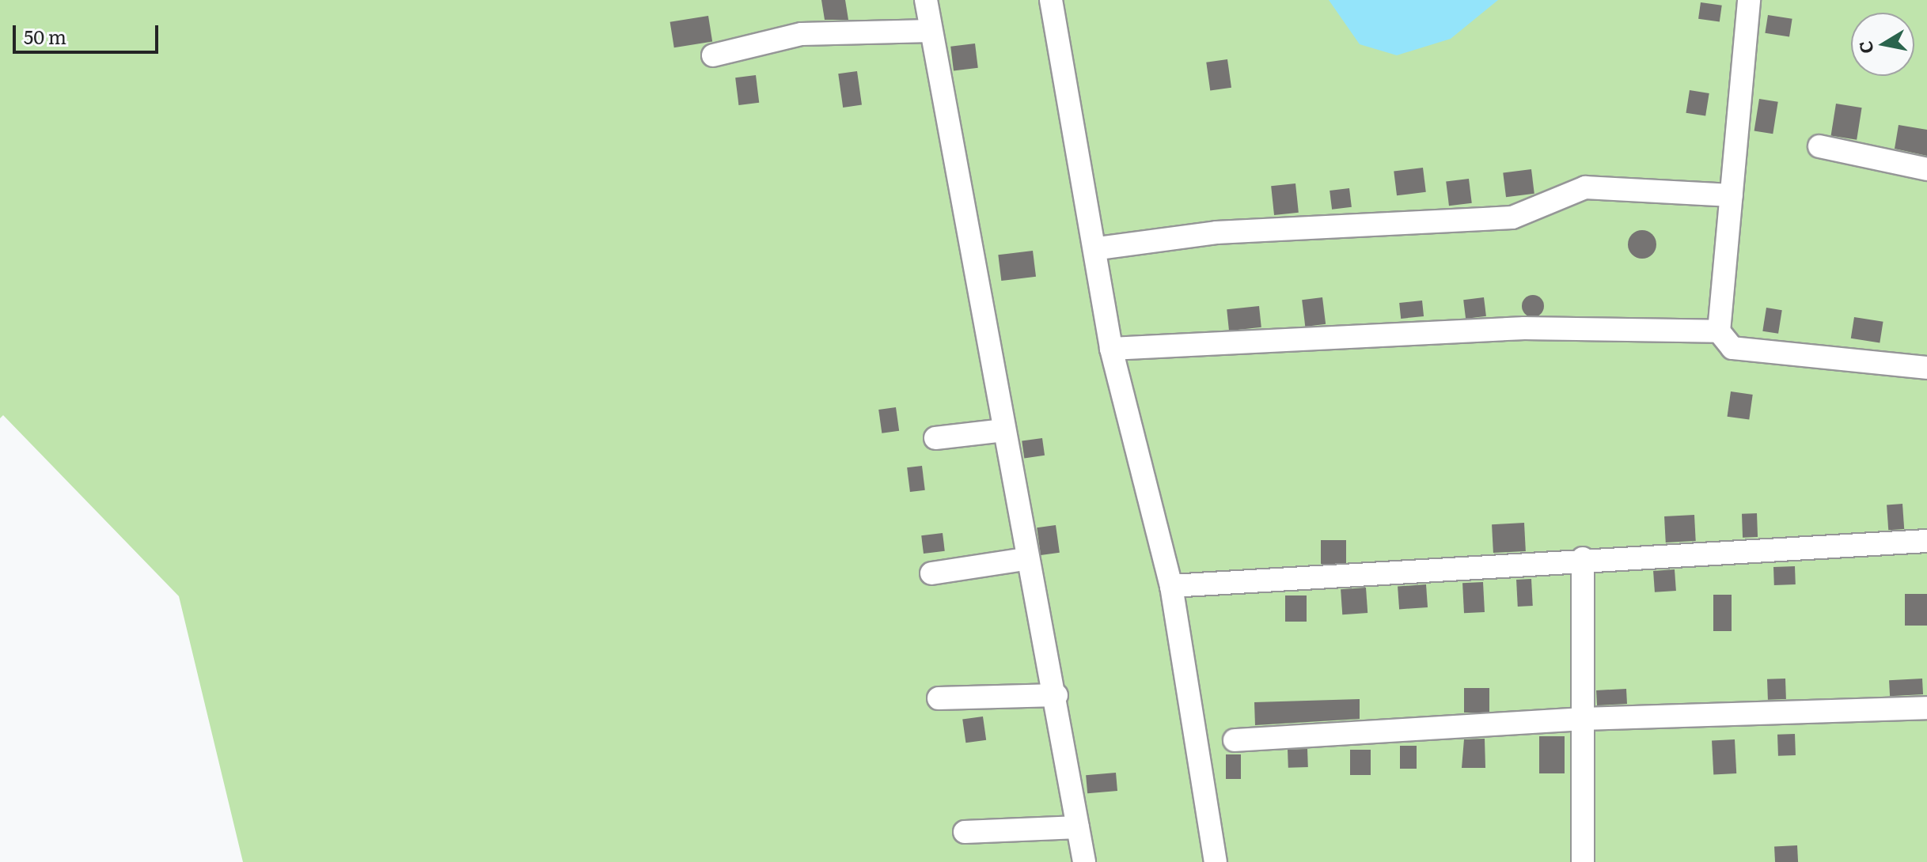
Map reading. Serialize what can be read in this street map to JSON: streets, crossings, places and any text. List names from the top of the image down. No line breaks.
{"scale_bar":"50 m","north":"left"}
